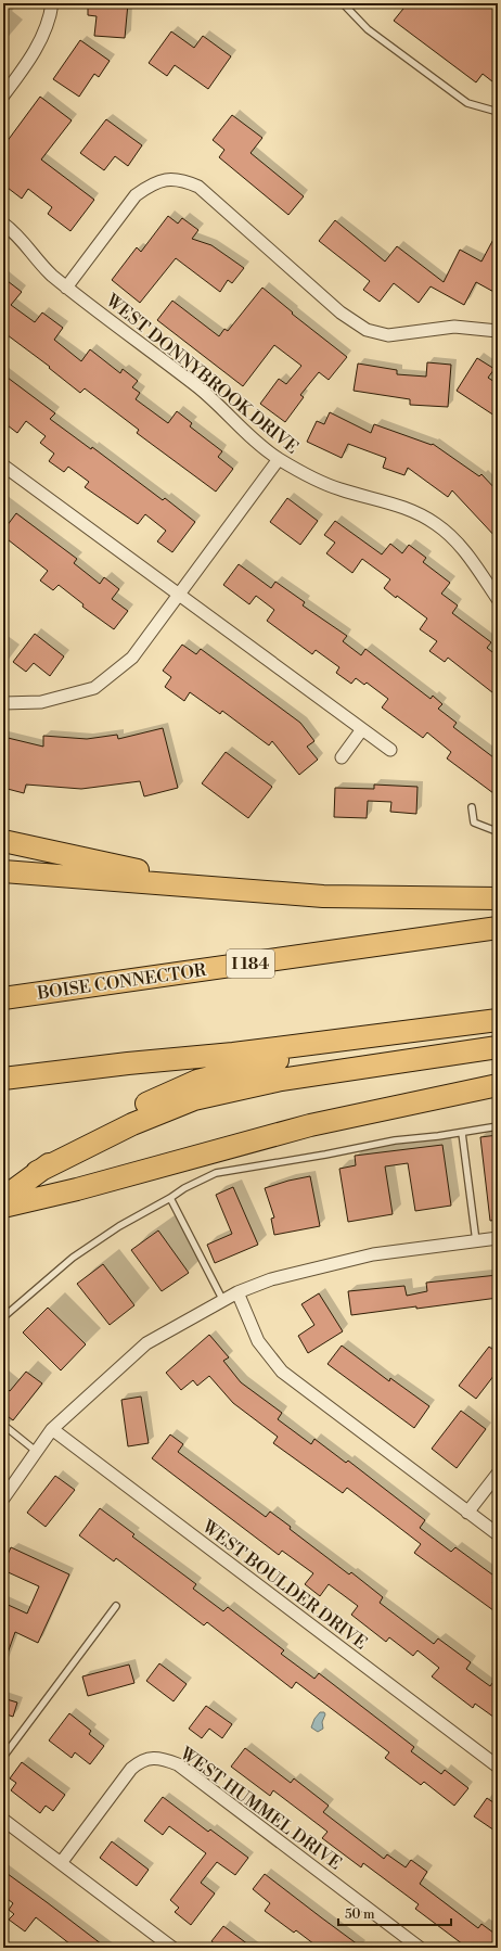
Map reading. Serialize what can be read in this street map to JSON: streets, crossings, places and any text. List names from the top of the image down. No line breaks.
{"streets":{"highway":["I 184","BOISE CONNECTOR"],"street":["WEST DONNYBROOK DRIVE","WEST BOULDER DRIVE","WEST HUMMEL DRIVE"]},"scale_bar":"50 m"}
